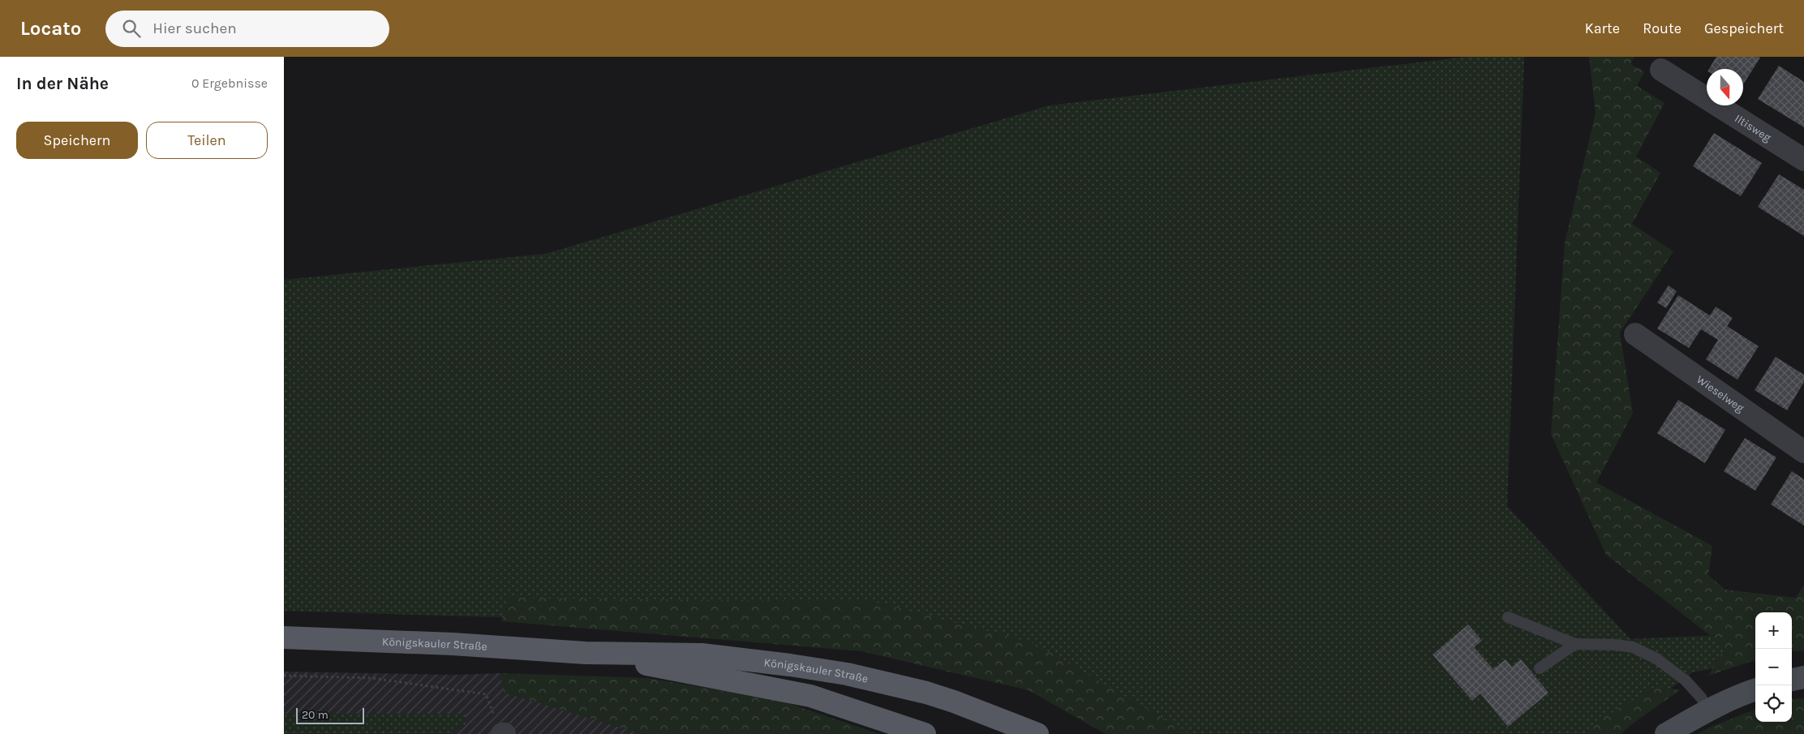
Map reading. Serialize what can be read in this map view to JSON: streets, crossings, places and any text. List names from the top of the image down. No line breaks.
{"streets":{"main road":["Königskauler Straße"],"street":["Iltisweg","Wieselweg"]},"scale_bar":"20 m","north":"bottom","page":{"header":"Locato","search":"Hier suchen","nav":["Karte","Route","Gespeichert"],"heading":["In der Nähe","0 Ergebnisse"],"buttons":["Speichern","Teilen"],"map_buttons":["+","−"],"scale":"20 m"}}
